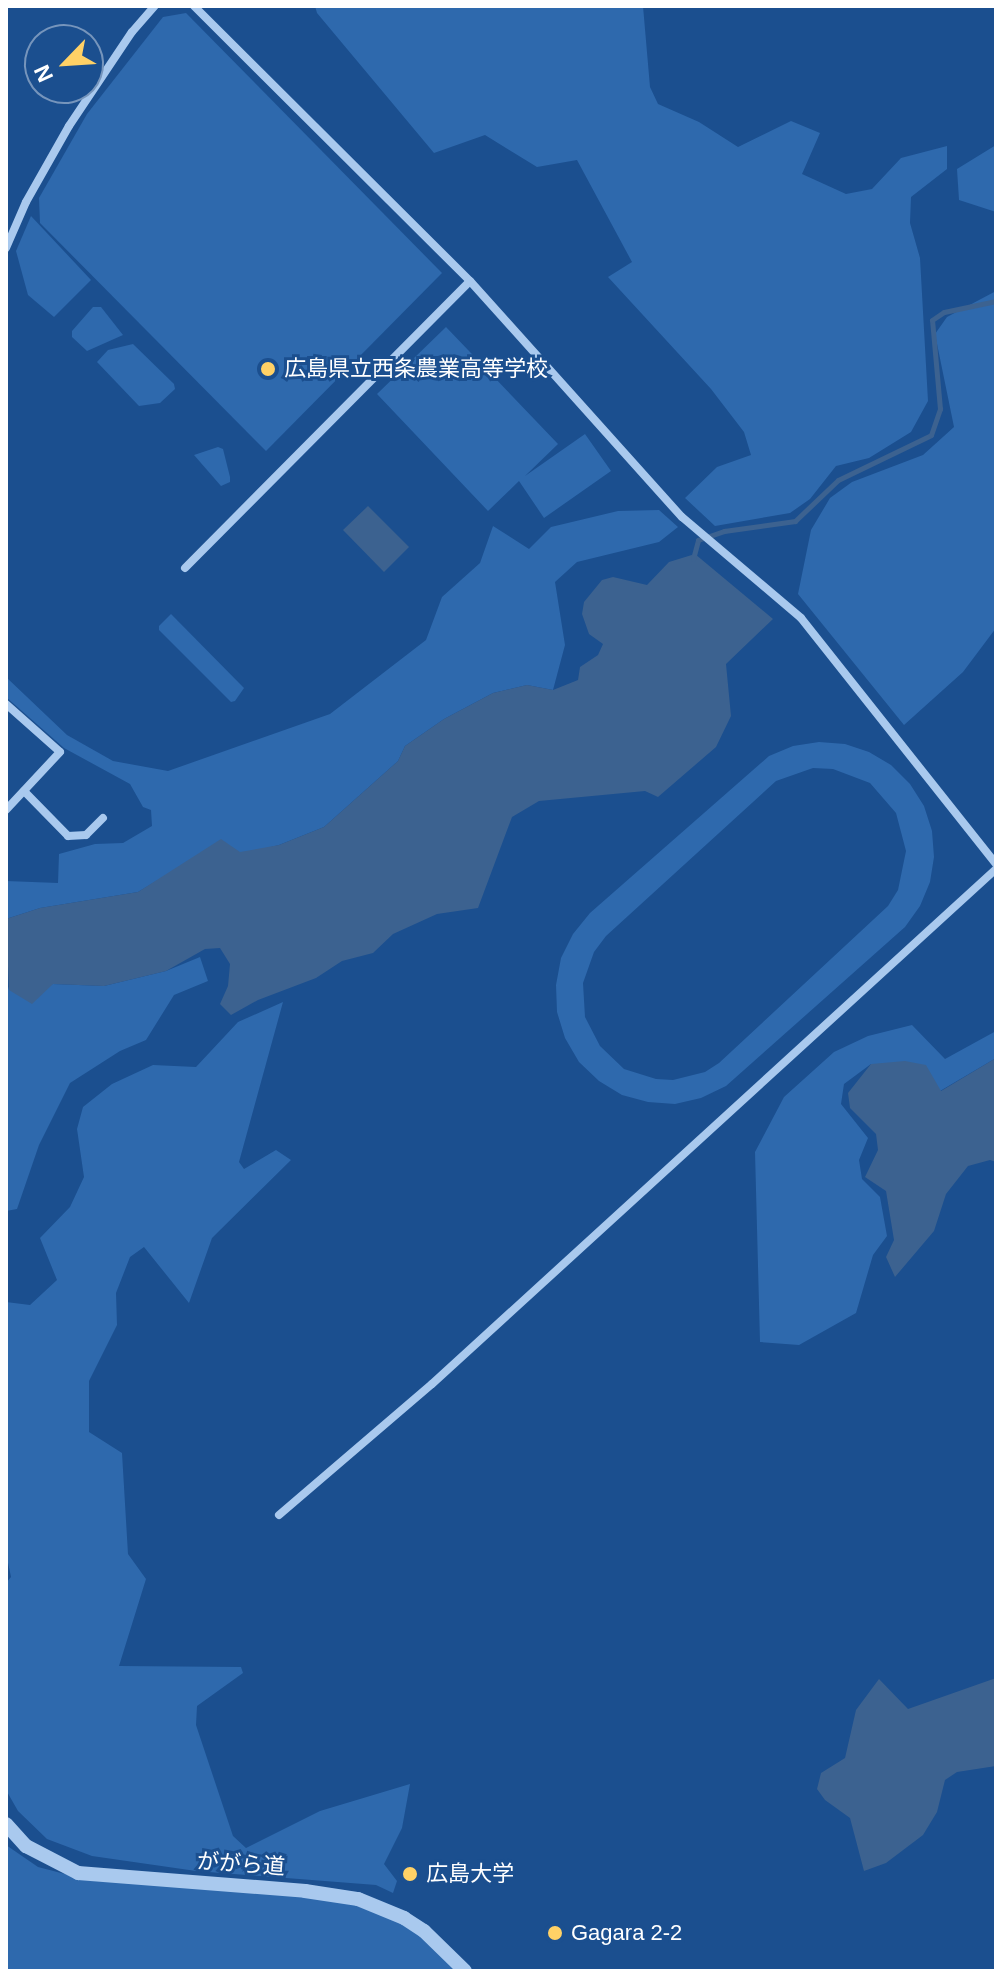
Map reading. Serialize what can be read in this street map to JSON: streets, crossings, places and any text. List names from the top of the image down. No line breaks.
{"streets":{"street":["ががら道"]},"places":["広島県立西条農業高等学校","広島大学","Gagara 2-2"],"north":"bottom left"}
